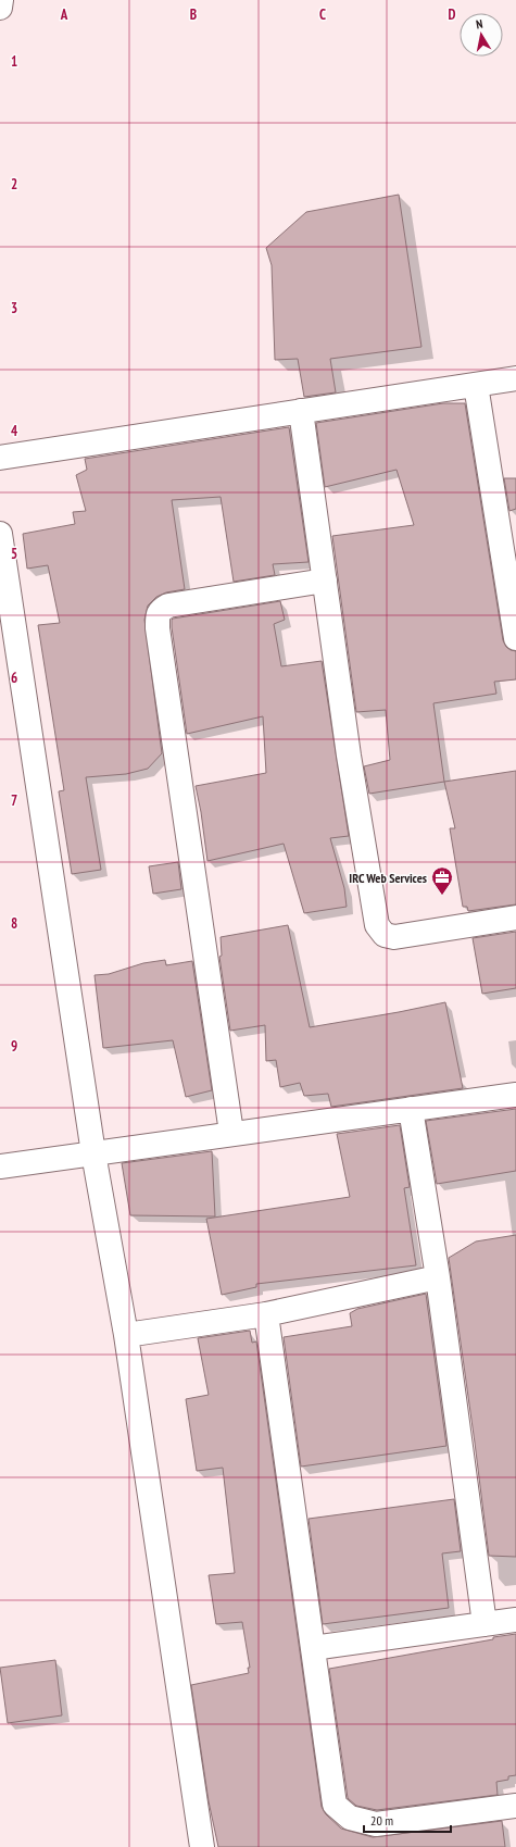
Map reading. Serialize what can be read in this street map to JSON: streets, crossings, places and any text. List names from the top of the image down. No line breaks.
{"places":{"office":["IRC Web Services"]},"scale_bar":"20 m","north":"top","grid":{"columns":["A","B","C","D"],"rows":["1","2","3","4","5","6","7","8","9"]}}
